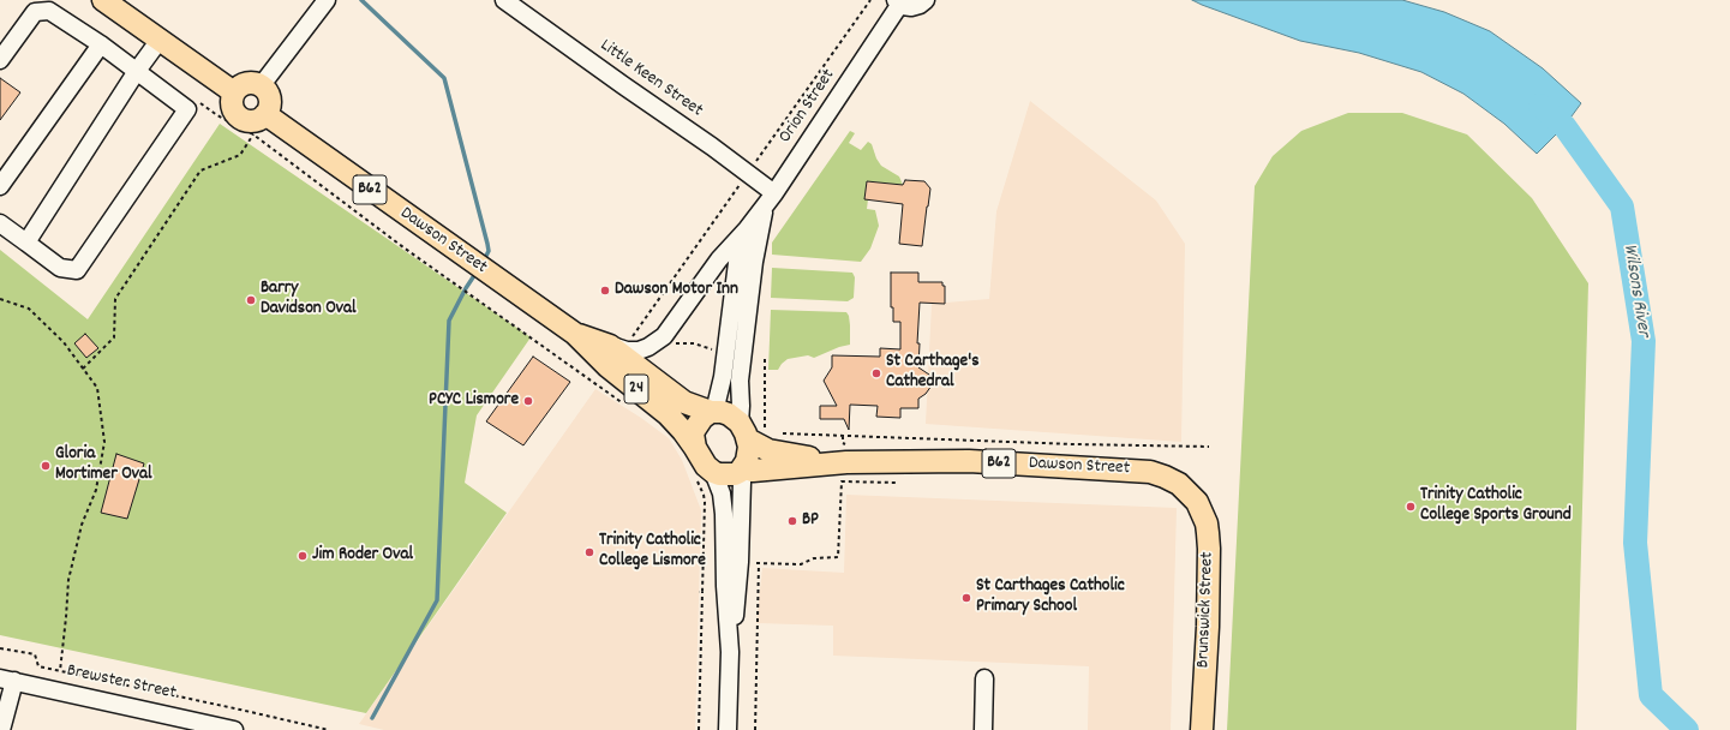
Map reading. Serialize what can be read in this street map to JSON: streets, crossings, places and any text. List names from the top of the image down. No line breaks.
{"streets":{"main road":["B62","Dawson Street","24","Brunswick Street"],"street":["Little Keen Street","Orion Street","Brewster Street"]},"crossings":[["Little Keen Street","Orion Street"],["Orion Street","B62"],["Orion Street","Dawson Street"],["B62","Dawson Street"],["Dawson Street","Brunswick Street"]],"water":["Wilsons River"],"places":["Dawson Motor Inn","Barry Davidson Oval","St Carthage's Cathedral","PCYC Lismore","Gloria Mortimer Oval","Trinity Catholic College Sports Ground","BP","Trinity Catholic College Lismore","Jim Roder Oval","St Carthages Catholic Primary School"]}
